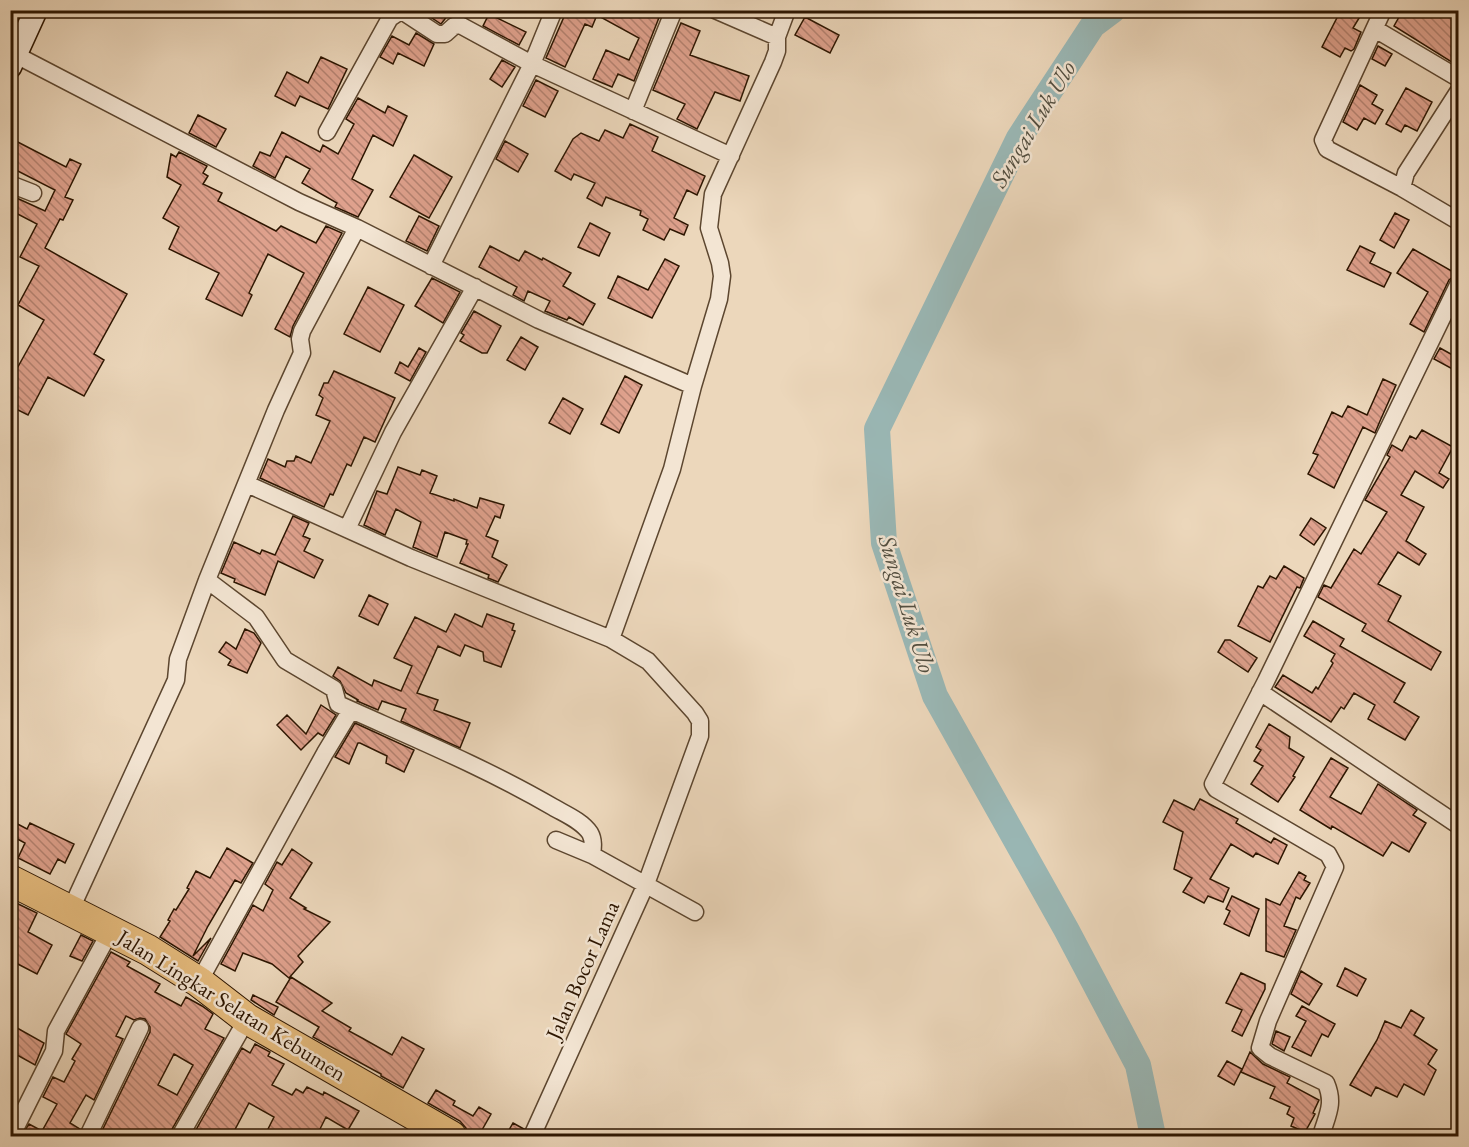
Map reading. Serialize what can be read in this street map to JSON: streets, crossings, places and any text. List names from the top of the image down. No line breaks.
{"streets":{"highway":["Jalan Lingkar Selatan Kebumen"],"street":["Jalan Bocor Lama"]},"water":["Sungai Luk Ulo"]}
